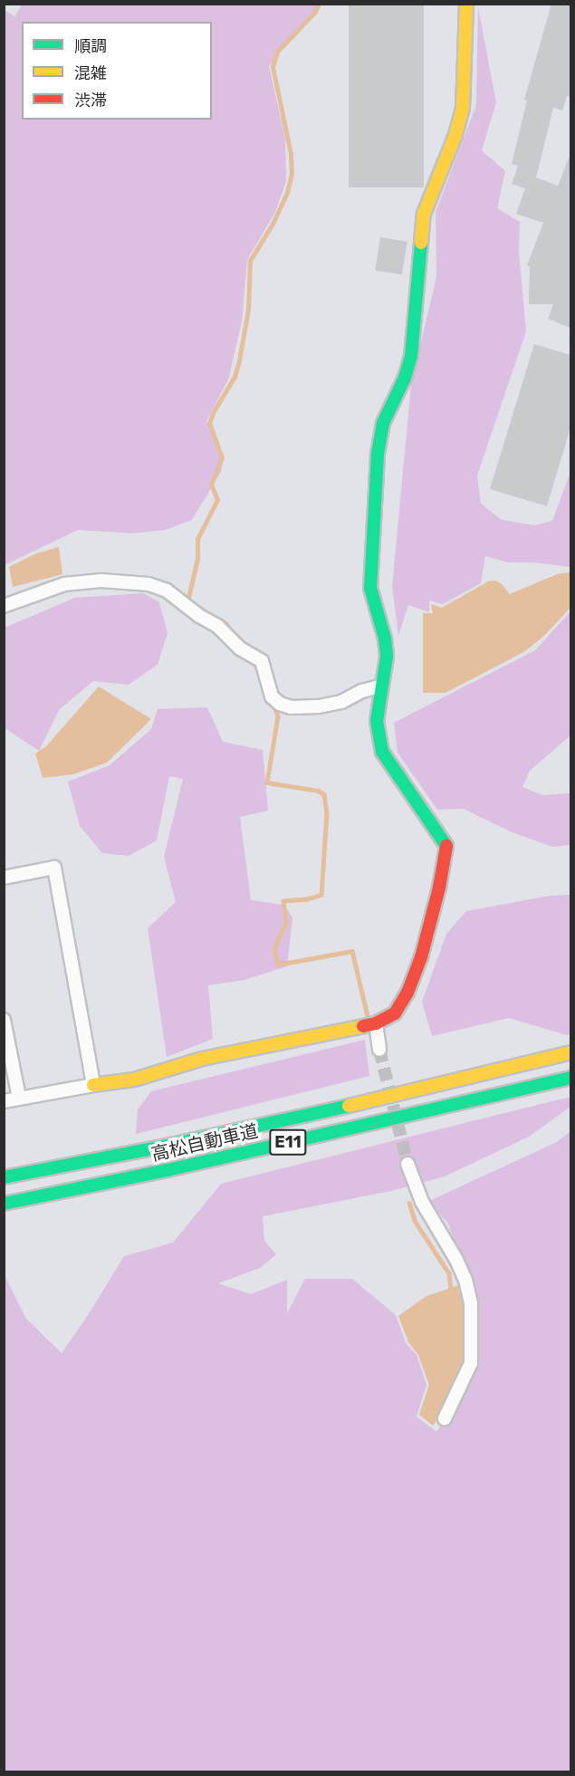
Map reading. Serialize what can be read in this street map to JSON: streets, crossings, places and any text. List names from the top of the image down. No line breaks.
{"streets":{"main road":["E11","高松自動車道"]},"legend":["順調","混雑","渋滞"]}
